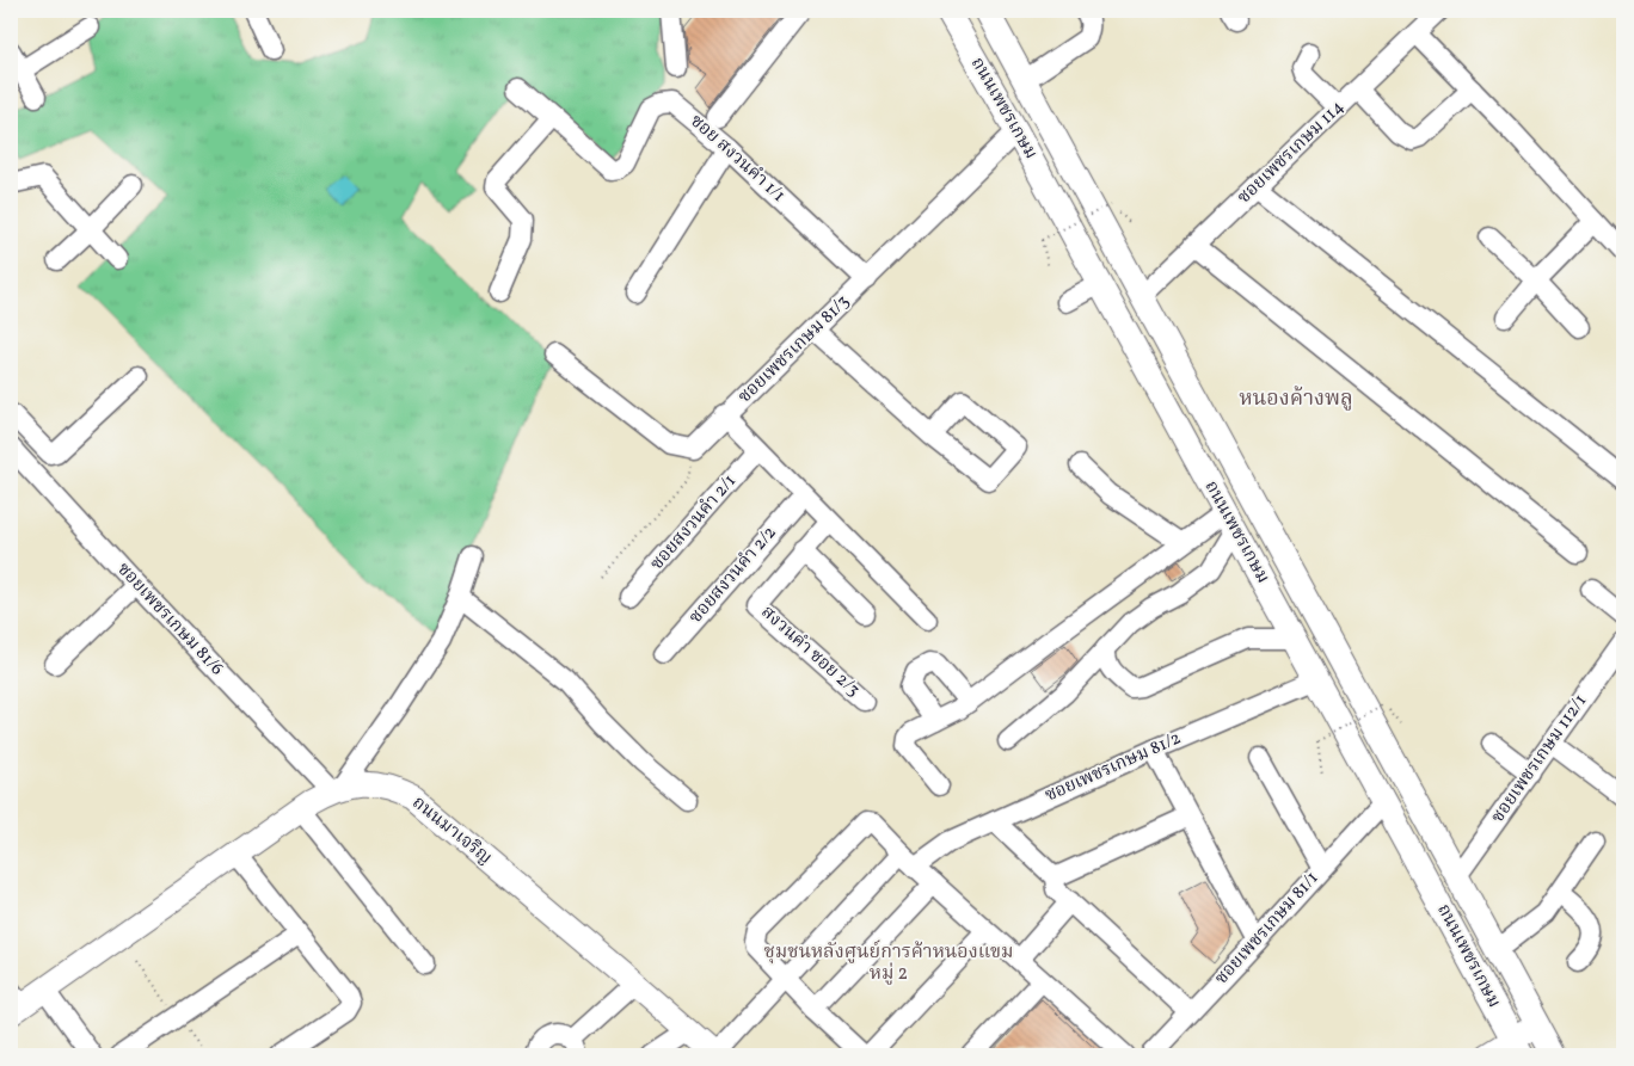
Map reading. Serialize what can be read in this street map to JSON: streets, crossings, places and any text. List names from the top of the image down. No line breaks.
{"streets":{"main road":["ถนนเพชรเกษม","ถนนมาเจริญ"],"street":["ซอยเพชรเกษม 114","ซอย สงวนคำ 1/1","ซอยเพชรเกษม 81/3","ซอยสงวนคำ 2/1","ซอยสงวนคำ 2/2","ซอยเพชรเกษม 81/6","สงวนคำ ซอย 2/3","ซอยเพชรเกษม 112/1","ซอยเพชรเกษม 81/2","ซอยเพชรเกษม 81/1"]},"crossings":[["ถนนเพชรเกษม","ซอยเพชรเกษม 114"],["ถนนเพชรเกษม","ซอยเพชรเกษม 81/3"],["ถนนเพชรเกษม","ซอยเพชรเกษม 112/1"],["ถนนเพชรเกษม","ซอยเพชรเกษม 81/2"],["ถนนเพชรเกษม","ซอยเพชรเกษม 81/1"],["ซอย สงวนคำ 1/1","ซอยเพชรเกษม 81/3"],["ซอยเพชรเกษม 81/6","ถนนมาเจริญ"],["ซอยเพชรเกษม 81/2","ถนนมาเจริญ"]],"districts":["หนองค้างพลู","ชุมชนหลังศูนย์การค้าหนองแขม หมู่ 2"]}
